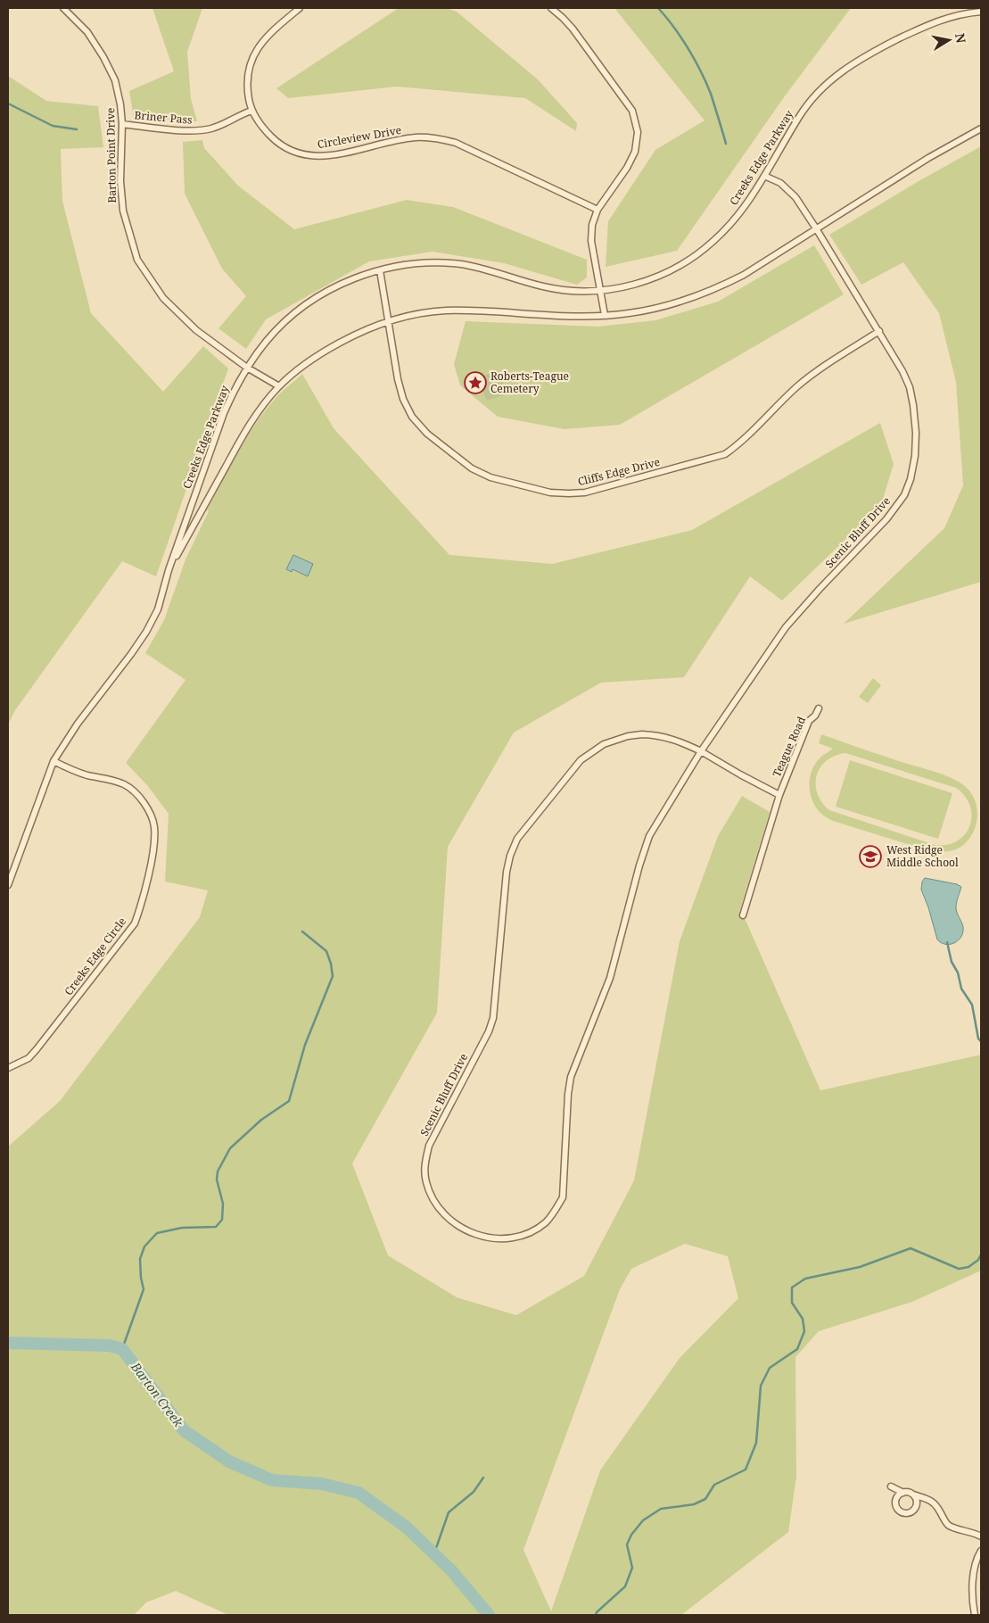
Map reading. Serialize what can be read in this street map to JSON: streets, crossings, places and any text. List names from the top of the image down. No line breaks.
{"streets":{"street":["Briner Pass","Circleview Drive","Barton Point Drive","Creeks Edge Parkway","Cliffs Edge Drive","Scenic Bluff Drive","Teague Road","Creeks Edge Circle"]},"crossings":[["Briner Pass","Circleview Drive"],["Briner Pass","Barton Point Drive"],["Barton Point Drive","Creeks Edge Parkway"],["Creeks Edge Parkway","Cliffs Edge Drive"],["Creeks Edge Parkway","Scenic Bluff Drive"],["Creeks Edge Parkway","Creeks Edge Circle"],["Cliffs Edge Drive","Scenic Bluff Drive"],["Scenic Bluff Drive","Teague Road"]],"water":["Barton Creek"],"places":{"place":["Roberts-Teague Cemetery"],"school or university":["West Ridge Middle School"]},"north":"right"}
